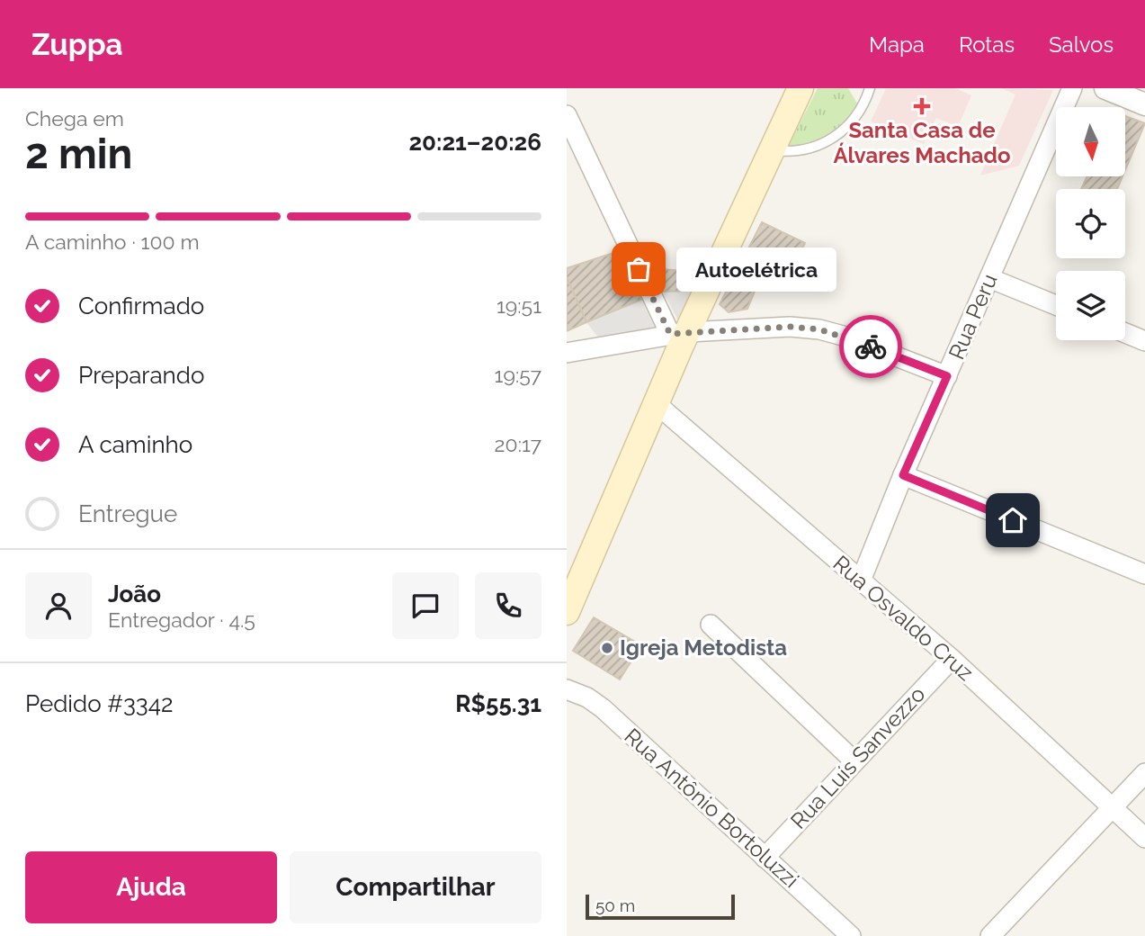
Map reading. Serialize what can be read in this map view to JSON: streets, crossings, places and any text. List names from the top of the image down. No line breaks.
{"streets":{"street":["Rua Peru","Rua Osvaldo Cruz","Rua Luís Sanvezzo","Rua Antônio Bortoluzzi"]},"crossings":[["Rua Peru","Rua Osvaldo Cruz"],["Rua Osvaldo Cruz","Rua Luís Sanvezzo"],["Rua Luís Sanvezzo","Rua Antônio Bortoluzzi"]],"places":{"health":["Santa Casa de Álvares Machado"],"other":["Autoelétrica","Igreja Metodista"]},"scale_bar":"50 m","north":"bottom","page":{"header":"Zuppa","nav":["Mapa","Rotas","Salvos"],"heading":["2 min","Chega em","20:21–20:26"],"panel":["João","Entregador · 4.5","Pedido #3342","R$55.31"],"bar":"A caminho · 100 m","bubble":"Autoelétrica","list":[["Confirmado","19:51"],["Preparando","19:57"],["A caminho","20:17"],"Entregue"],"buttons":["Ajuda","Compartilhar"],"scale":"50 m"}}
